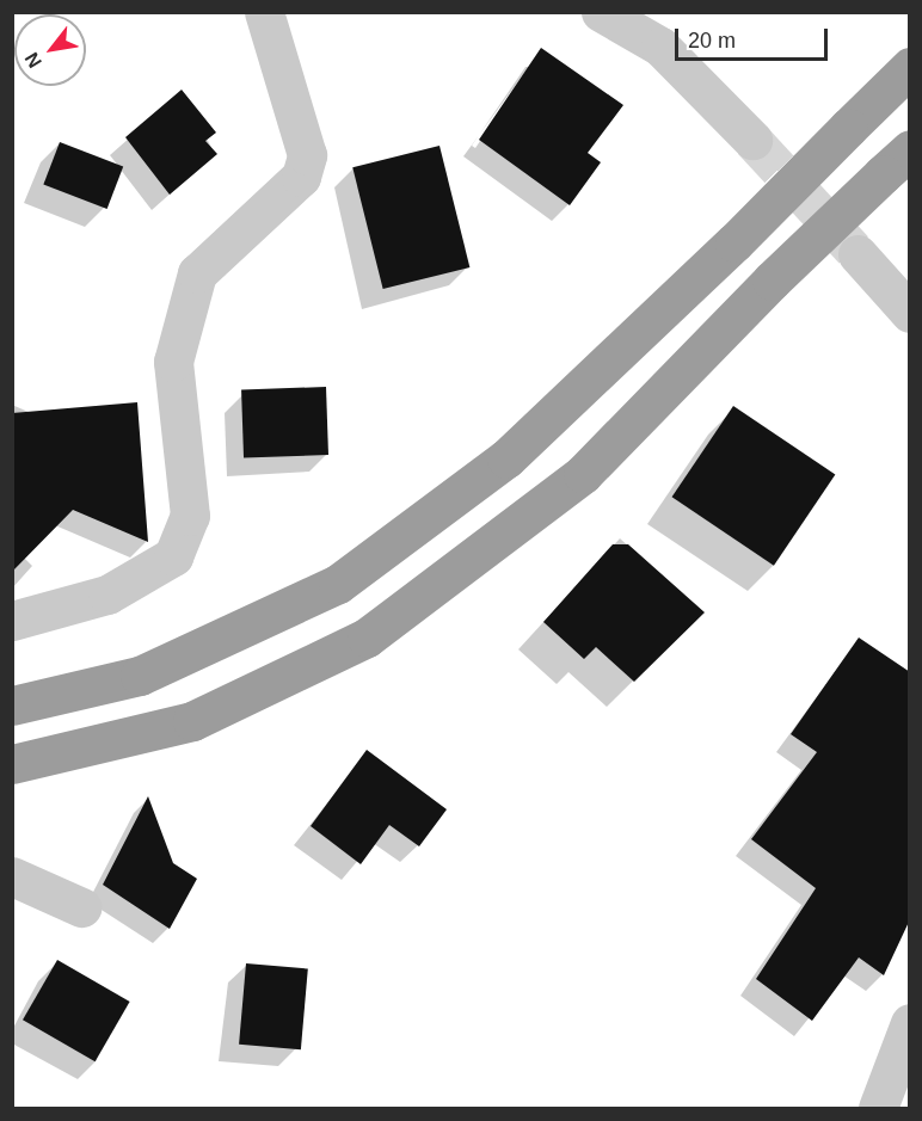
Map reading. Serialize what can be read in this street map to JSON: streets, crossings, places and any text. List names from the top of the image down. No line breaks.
{"scale_bar":"20 m","north":"bottom left"}
